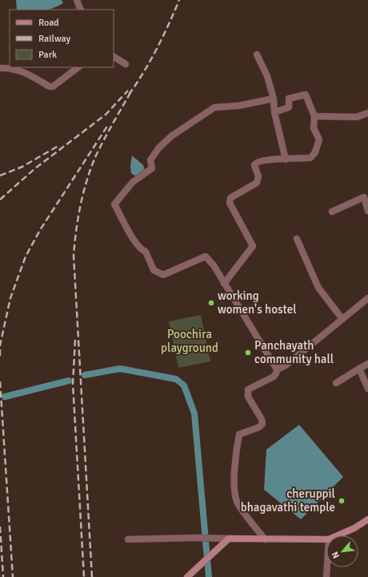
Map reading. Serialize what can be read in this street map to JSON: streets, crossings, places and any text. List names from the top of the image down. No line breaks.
{"parks":["Poochira playground"],"places":["working women's hostel","Panchayath community hall","cheruppil bhagavathi temple"],"legend":["Road","Railway","Park"],"north":"bottom left"}
